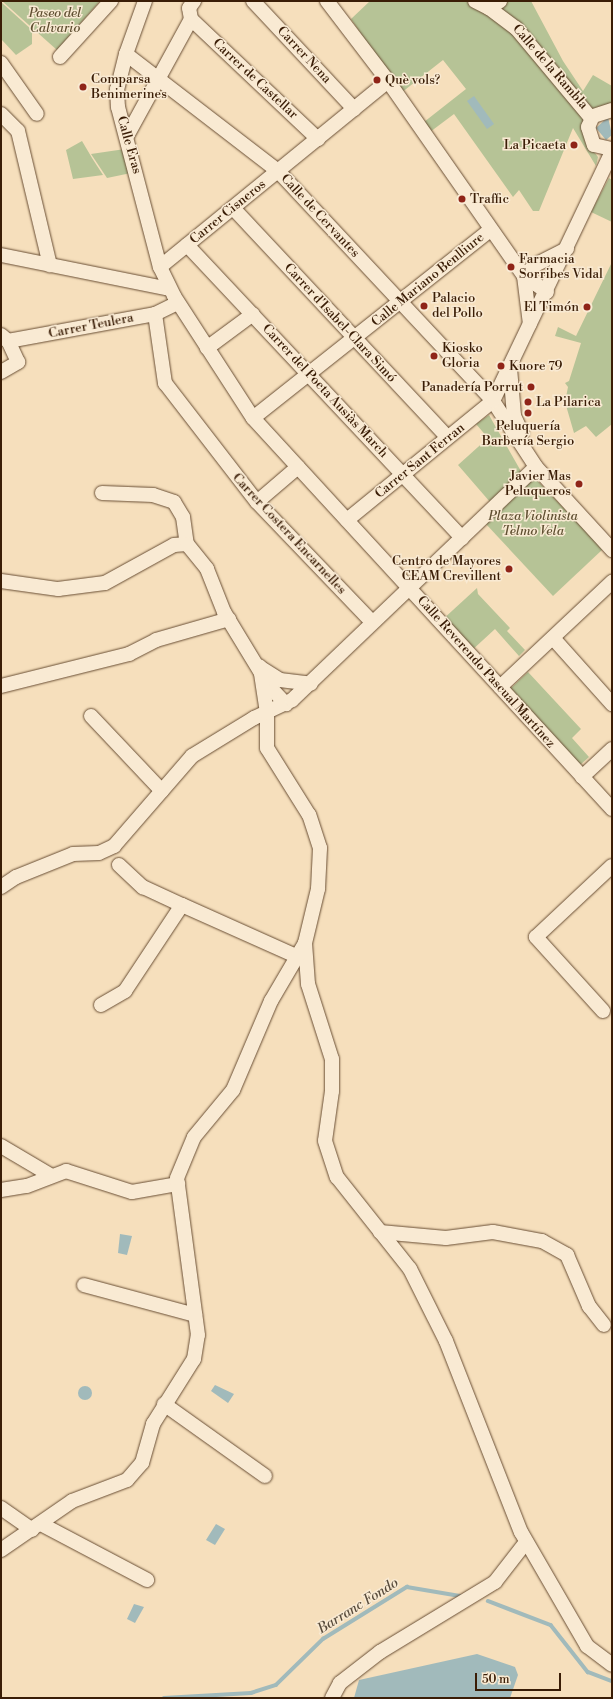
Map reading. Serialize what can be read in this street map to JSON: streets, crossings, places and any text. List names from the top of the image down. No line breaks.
{"streets":{"street":["Carrer Nena","Calle de la Rambla","Carrer de Castellar","Calle Eras","Carrer Cisneros","Calle de Cervantes","Calle Mariano Benlliure","Carrer d'Isabel-Clara Simó","Carrer Teulera","Carrer del Poeta Ausiàs March","Carrer Sant Ferran","Carrer Costera Encarnelles","Calle Reverendo Pascual Martínez"]},"crossings":[["Carrer Nena","Carrer Cisneros"],["Carrer de Castellar","Carrer Cisneros"],["Calle Eras","Carrer Cisneros"],["Calle Eras","Calle de Cervantes"],["Calle Eras","Calle Reverendo Pascual Martínez"],["Carrer Cisneros","Calle de Cervantes"],["Carrer Cisneros","Carrer d'Isabel-Clara Simó"],["Carrer Cisneros","Carrer del Poeta Ausiàs March"],["Carrer Cisneros","Calle Reverendo Pascual Martínez"],["Calle de Cervantes","Calle Mariano Benlliure"],["Calle de Cervantes","Carrer Sant Ferran"],["Calle Mariano Benlliure","Carrer d'Isabel-Clara Simó"],["Calle Mariano Benlliure","Carrer del Poeta Ausiàs March"],["Calle Mariano Benlliure","Calle Reverendo Pascual Martínez"],["Carrer d'Isabel-Clara Simó","Carrer Sant Ferran"],["Carrer Teulera","Carrer Costera Encarnelles"],["Carrer Teulera","Calle Reverendo Pascual Martínez"],["Carrer del Poeta Ausiàs March","Carrer Sant Ferran"],["Carrer Sant Ferran","Calle Reverendo Pascual Martínez"]],"water":["Barranc Fondo"],"parks":["Paseo del Calvario","Plaza Violinista Telmo Vela"],"places":["Què vols?","Comparsa Benimerines","La Picaeta","Traffic","Farmacia Sorribes Vidal","Palacio del Pollo","El Timón","Kiosko Gloria","Kuore 79","Panadería Porrut","La Pilarica","Peluquería Barbería Sergio","Javier Mas Peluqueros","Centro de Mayores CEAM Crevillent"],"scale_bar":"50 m"}
